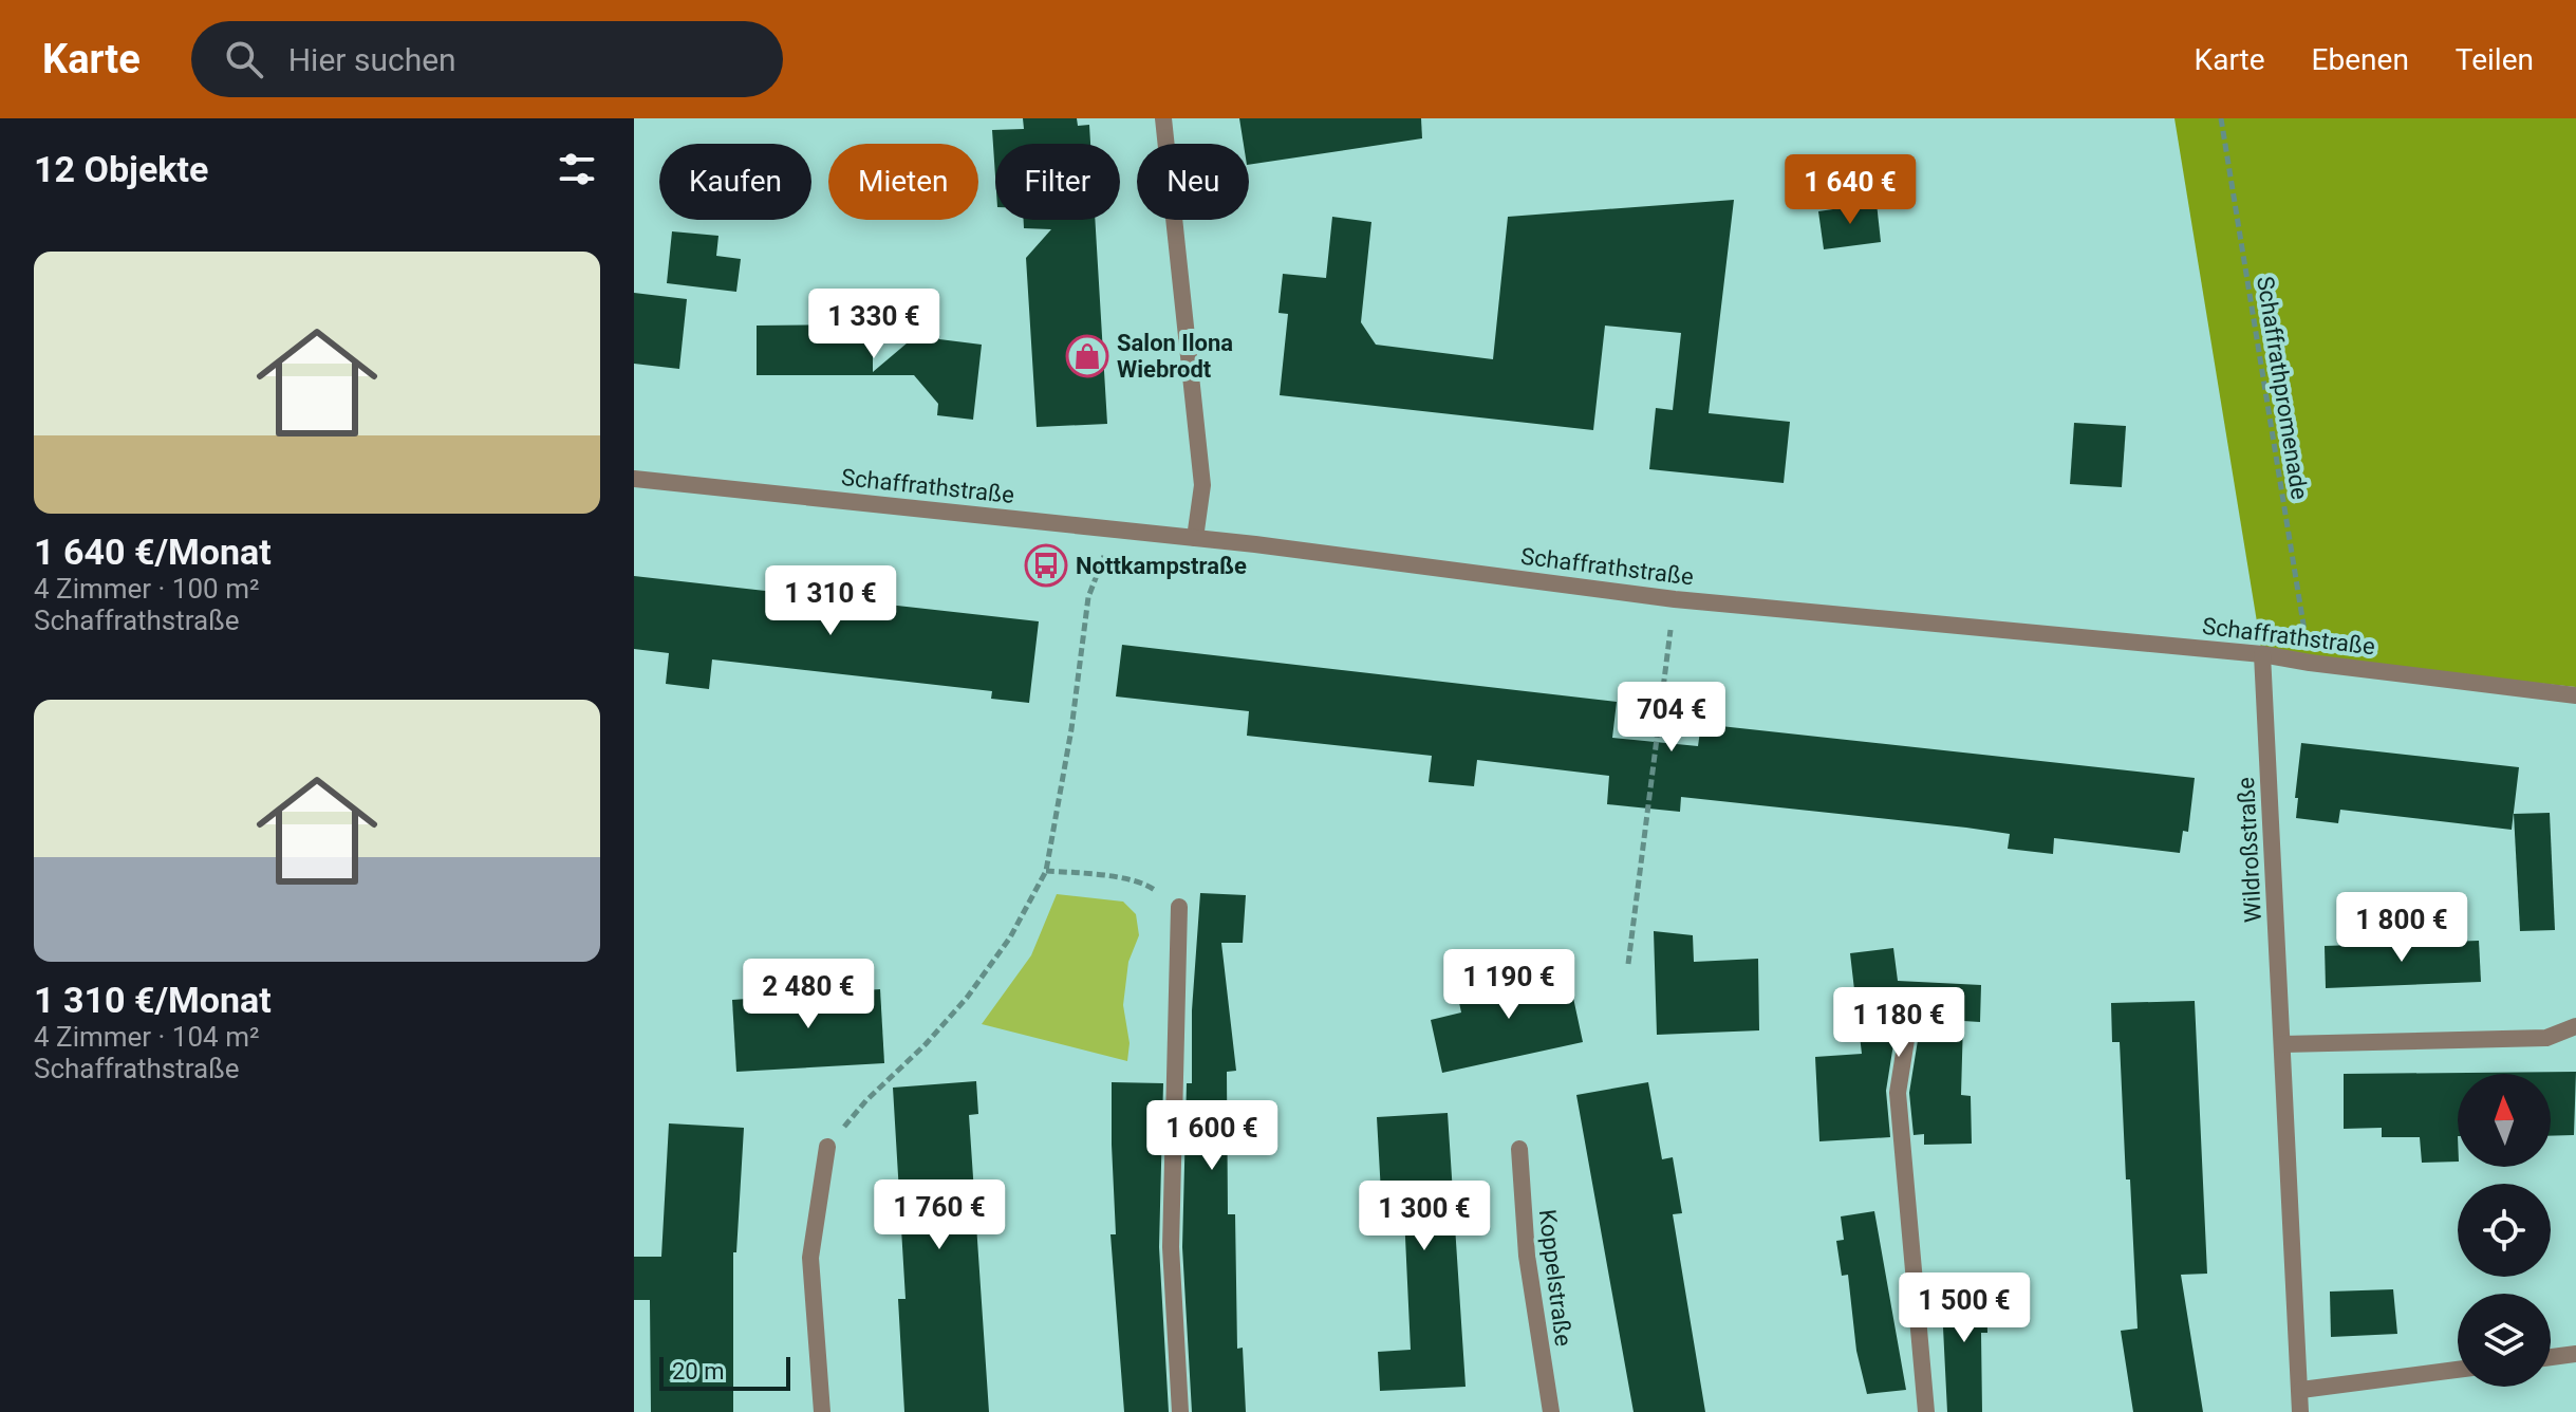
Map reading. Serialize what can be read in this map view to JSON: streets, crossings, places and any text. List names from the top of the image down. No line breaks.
{"streets":{"street":["Schaffrathstraße","Wildroßstraße","Koppelstraße"],"path":["Schaffrathpromenade"]},"crossings":[["Schaffrathpromenade","Schaffrathstraße"],["Schaffrathstraße","Wildroßstraße"]],"places":{"shop":["Salon Ilona Wiebrodt"],"bus stop":["Nottkampstraße"]},"scale_bar":"20 m","north":"top","page":{"header":"Karte","search":"Hier suchen","nav":["Karte","Ebenen","Teilen"],"heading":"12 Objekte","chip":["Kaufen","Mieten","Filter","Neu"],"price":["1 640 €","1 330 €","1 310 €","704 €","1 800 €","1 190 €","2 480 €","1 180 €","1 600 €","1 760 €","1 300 €","1 500 €"],"list":[{"name":"1 640 €/Monat","note":"4 Zimmer · 100 m² · Schaffrathstraße"},{"name":"1 310 €/Monat","note":"4 Zimmer · 104 m² · Schaffrathstraße"}],"scale":"20 m"}}
